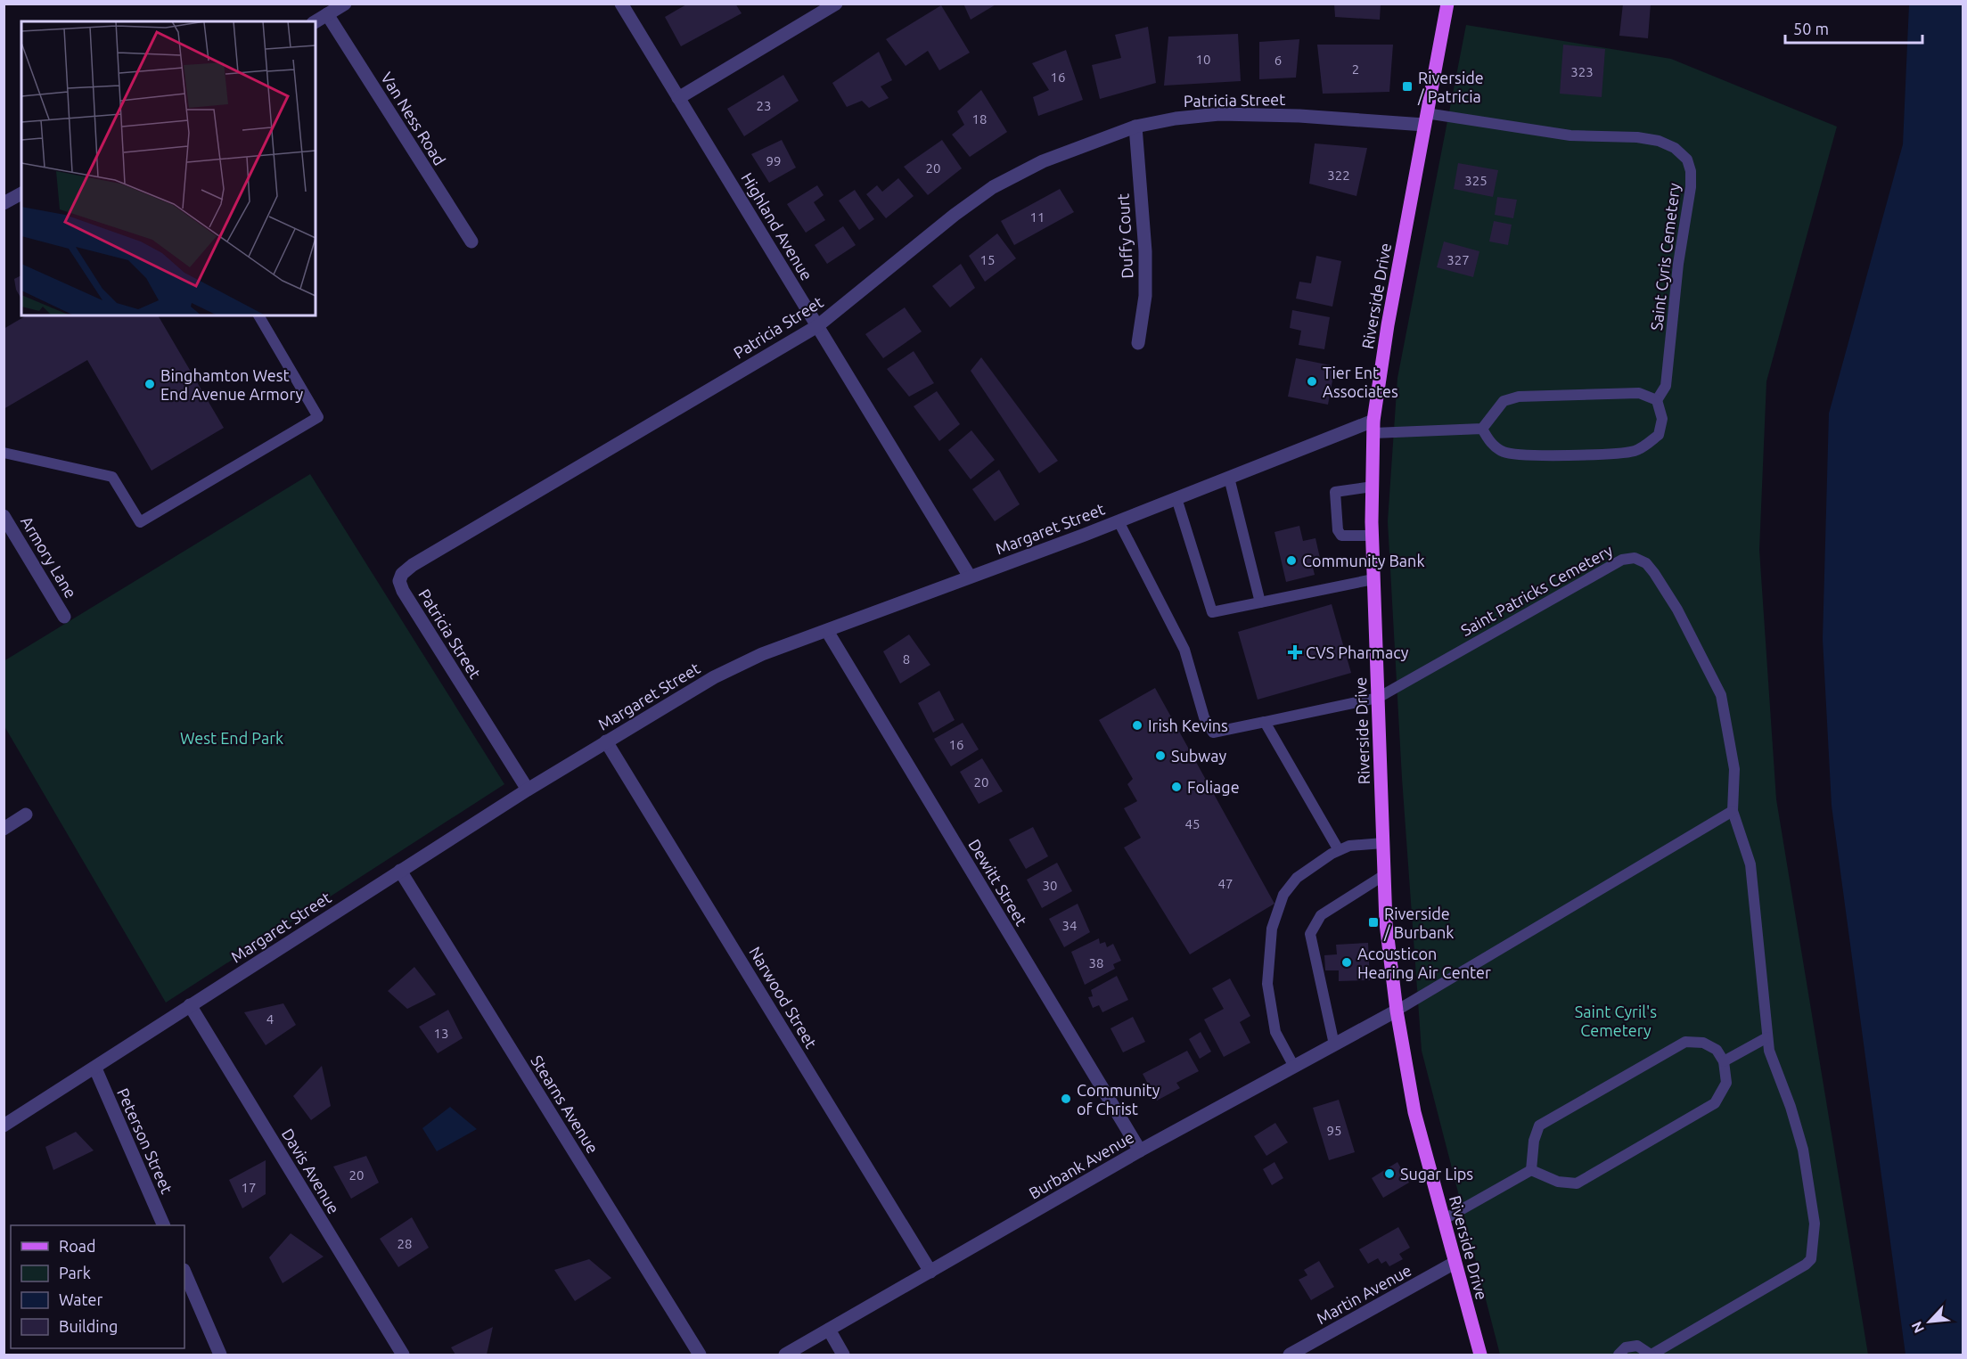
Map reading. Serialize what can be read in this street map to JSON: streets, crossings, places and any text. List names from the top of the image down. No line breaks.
{"streets":{"main road":["Riverside Drive"],"street":["Patricia Street","Van Ness Road","Highland Avenue","Duffy Court","Margaret Street","Armory Lane","Dewitt Street","Narwood Street","Stearns Avenue","Peterson Street","Burbank Avenue","Davis Avenue","Martin Avenue"],"lane":["Saint Cyris Cemetery","Saint Patricks Cemetery"]},"crossings":[["Patricia Street","Highland Avenue"],["Patricia Street","Duffy Court"],["Patricia Street","Saint Cyris Cemetery"],["Patricia Street","Riverside Drive"],["Patricia Street","Margaret Street"],["Highland Avenue","Margaret Street"],["Saint Cyris Cemetery","Riverside Drive"],["Riverside Drive","Margaret Street"],["Riverside Drive","Saint Patricks Cemetery"],["Riverside Drive","Burbank Avenue"],["Riverside Drive","Martin Avenue"],["Margaret Street","Saint Patricks Cemetery"],["Margaret Street","Dewitt Street"],["Margaret Street","Narwood Street"],["Margaret Street","Stearns Avenue"],["Margaret Street","Peterson Street"],["Margaret Street","Davis Avenue"],["Dewitt Street","Burbank Avenue"],["Narwood Street","Burbank Avenue"]],"parks":["West End Park","Saint Cyril's Cemetery"],"places":{"transit":["Riverside / Patricia","Riverside / Burbank"],"other":["Tier Ent Associates","Binghamton West End Avenue Armory","Community Bank","Irish Kevins","Subway","Foliage","Acousticon Hearing Air Center","Community of Christ","Sugar Lips"],"health":["CVS Pharmacy"]},"house_numbers":["10","6","2","323","16","23","18","99","20","322","325","11","15","327","8","16","20","45","47","30","34","38","4","13","95","20","17","28"],"legend":["Road","Park","Water","Building"],"scale_bar":"50 m","north":"bottom left"}
